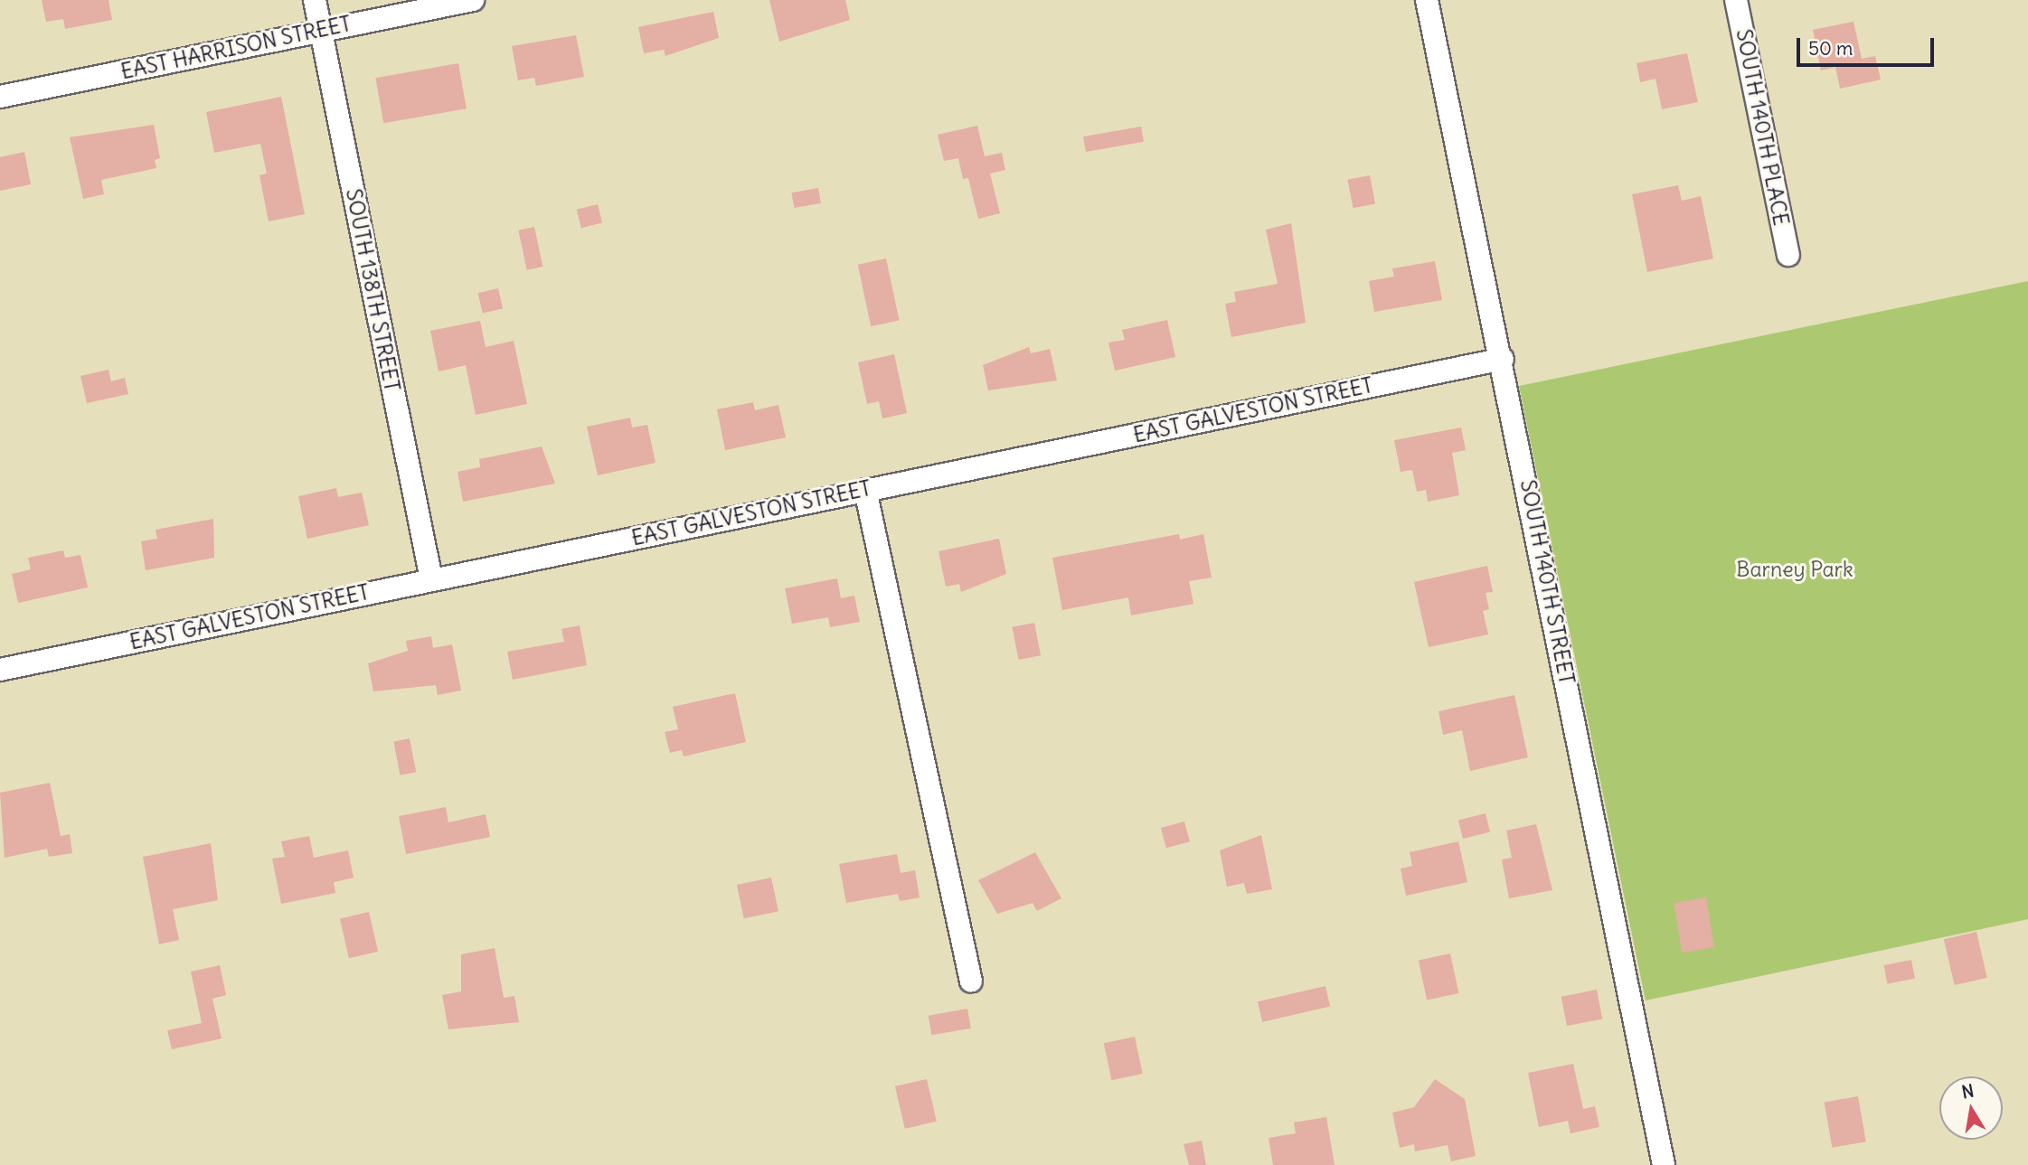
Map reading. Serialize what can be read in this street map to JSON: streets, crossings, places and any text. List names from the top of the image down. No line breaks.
{"streets":{"street":["EAST HARRISON STREET","SOUTH 140TH PLACE","SOUTH 138TH STREET","EAST GALVESTON STREET","SOUTH 140TH STREET"]},"crossings":[["EAST HARRISON STREET","SOUTH 138TH STREET"],["SOUTH 138TH STREET","EAST GALVESTON STREET"],["EAST GALVESTON STREET","SOUTH 140TH STREET"]],"parks":["Barney Park"],"scale_bar":"50 m","north":"top"}
